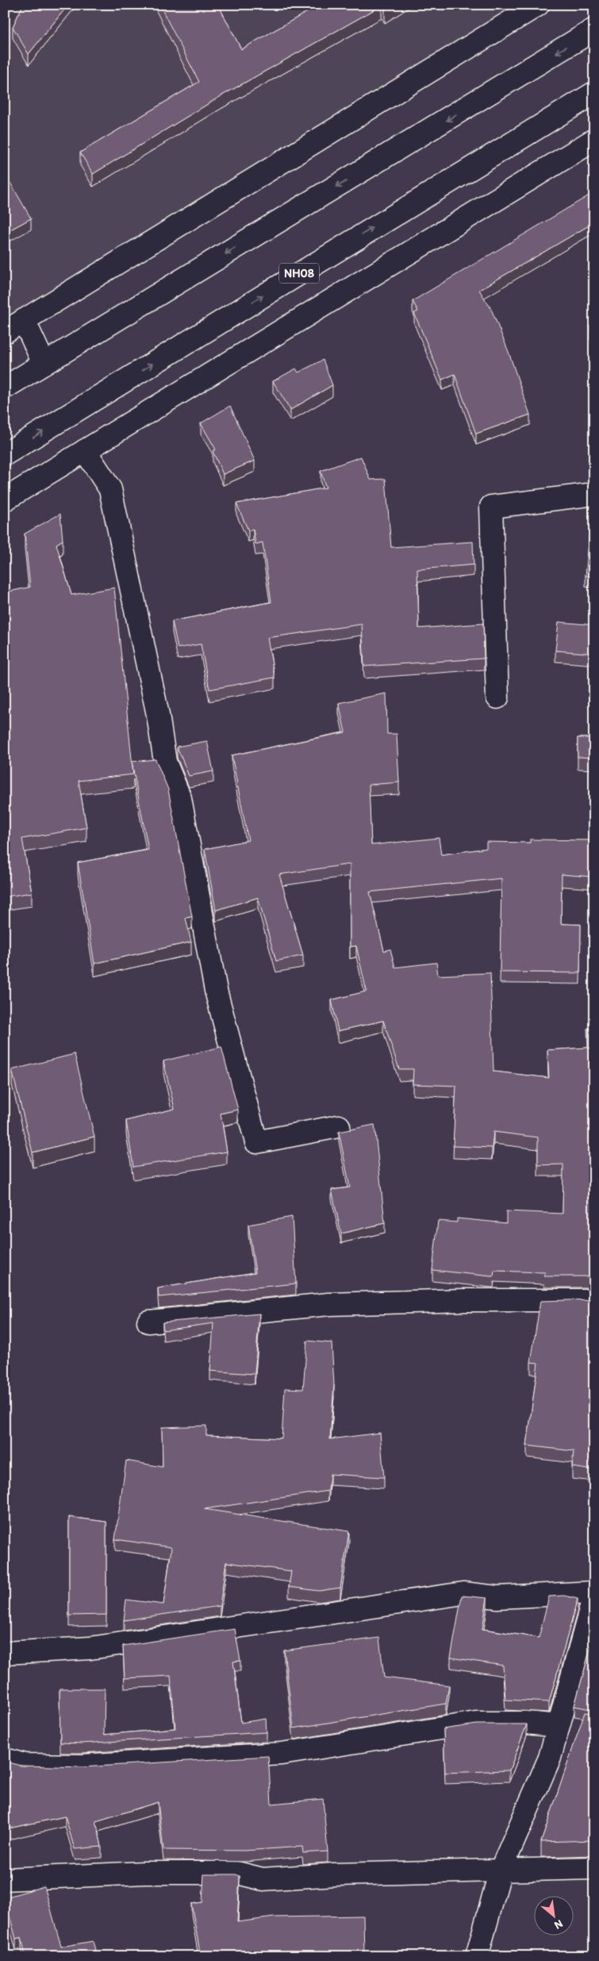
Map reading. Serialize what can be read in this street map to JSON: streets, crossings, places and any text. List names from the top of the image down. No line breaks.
{"streets":{"main road":["NH08"]},"north":"bottom right"}
